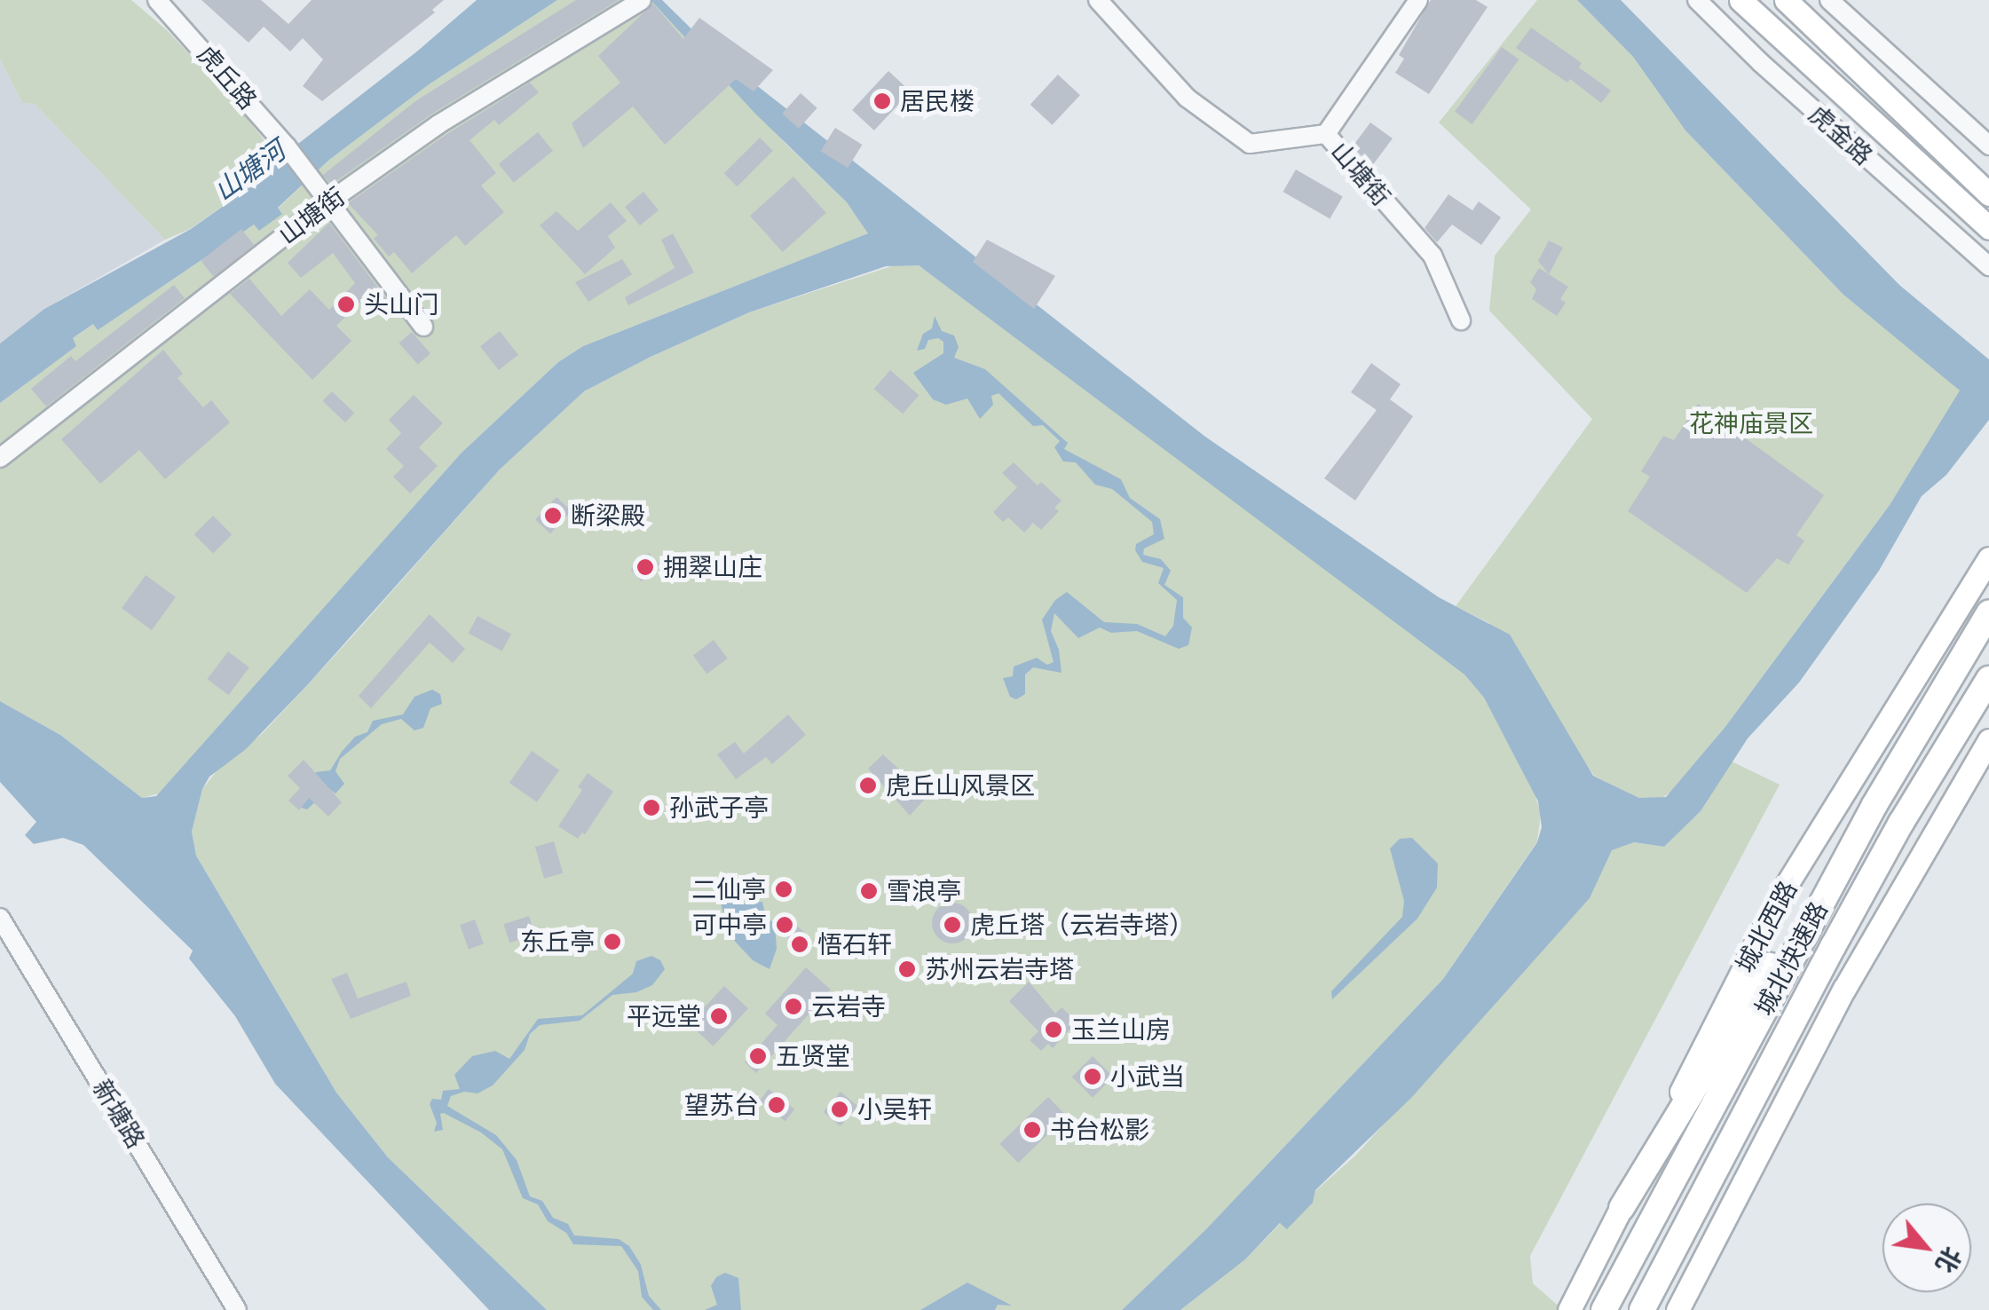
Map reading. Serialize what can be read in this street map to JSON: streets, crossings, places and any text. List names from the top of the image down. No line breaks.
{"streets":{"highway":["城北快速路"],"main road":["虎金路","城北西路"],"street":["虎丘路","山塘街","新塘路"]},"crossings":[["虎丘路","山塘街"]],"water":["山塘河"],"parks":["花神庙景区"],"places":["居民楼","头山门","断梁殿","拥翠山庄","虎丘山风景区","孙武子亭","二仙亭","雪浪亭","可中亭","虎丘塔（云岩寺塔）","东丘亭","悟石轩","苏州云岩寺塔","云岩寺","平远堂","玉兰山房","五贤堂","小武当","望苏台","小吴轩","书台松影"],"north":"bottom right"}
